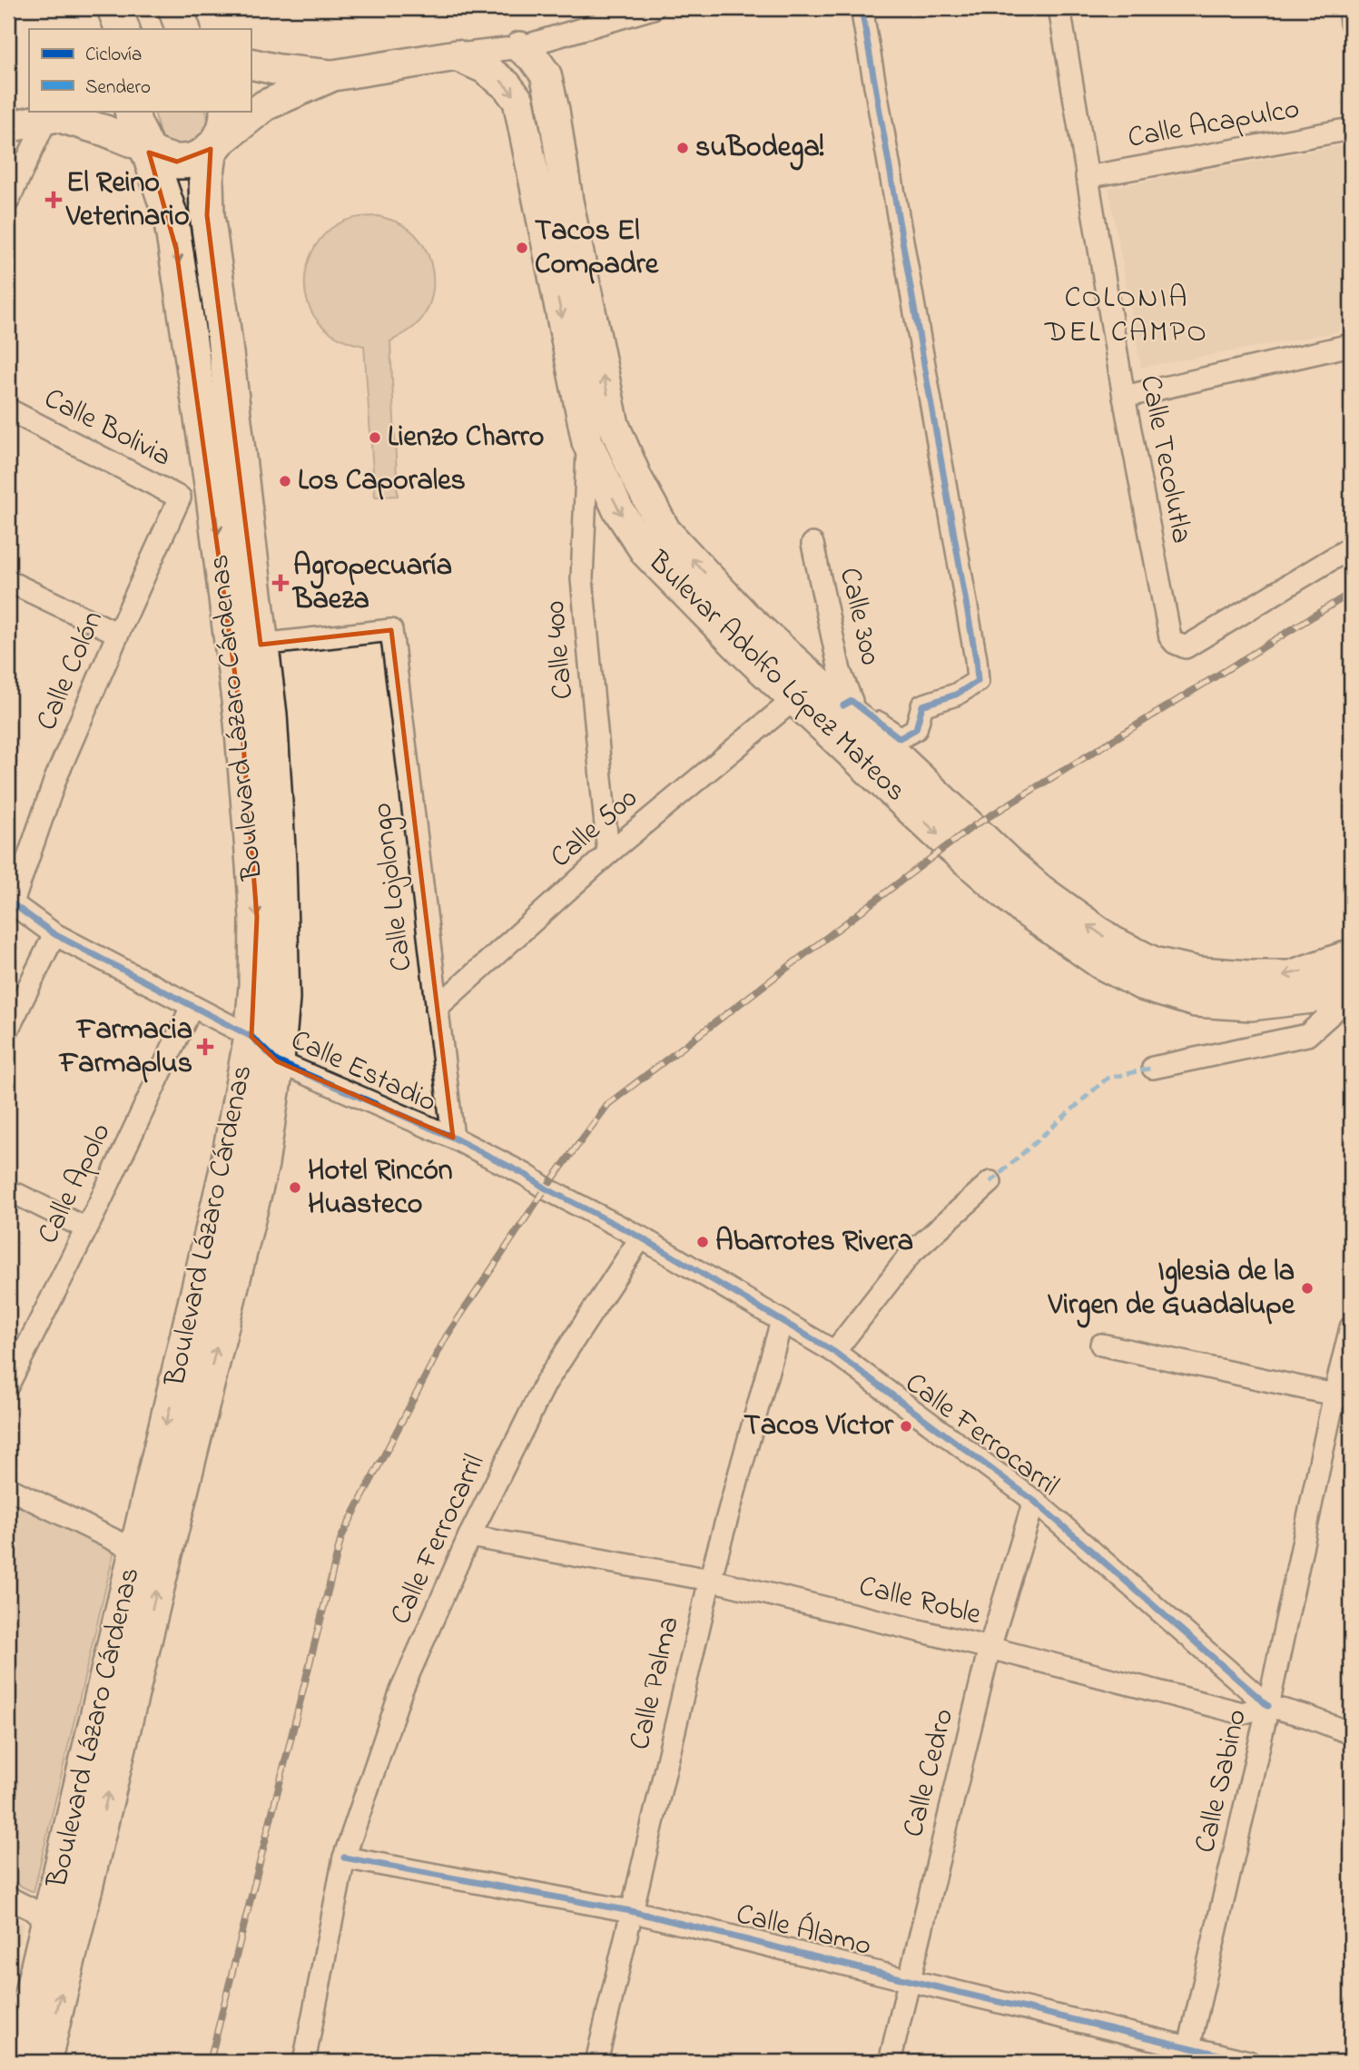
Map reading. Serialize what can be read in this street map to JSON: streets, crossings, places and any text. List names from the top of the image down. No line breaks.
{"streets":{"main road":["Bulevar Adolfo López Mateos","Boulevard Lázaro Cárdenas"],"street":["Calle Acapulco","Calle Bolivia","Calle Tecolutla","Calle 300","Calle 400","Calle Colón","Calle 500","Calle Lojolongo","Calle Estadio","Calle Apolo","Calle Ferrocarril","Calle Roble","Calle Palma","Calle Cedro","Calle Sabino","Calle Álamo"]},"crossings":[["Calle Acapulco","Calle Tecolutla"],["Calle Bolivia","Calle Colón"],["Calle 300","Bulevar Adolfo López Mateos"],["Calle 400","Bulevar Adolfo López Mateos"],["Calle 400","Calle 500"],["Calle Colón","Calle Estadio"],["Bulevar Adolfo López Mateos","Calle 500"],["Boulevard Lázaro Cárdenas","Calle Lojolongo"],["Boulevard Lázaro Cárdenas","Calle Estadio"],["Calle 500","Calle Lojolongo"],["Calle Lojolongo","Calle Estadio"],["Calle Estadio","Calle Apolo"],["Calle Estadio","Calle Ferrocarril"],["Calle Ferrocarril","Calle Roble"],["Calle Ferrocarril","Calle Palma"],["Calle Ferrocarril","Calle Cedro"],["Calle Ferrocarril","Calle Sabino"],["Calle Ferrocarril","Calle Álamo"],["Calle Roble","Calle Palma"],["Calle Roble","Calle Cedro"],["Calle Roble","Calle Sabino"],["Calle Palma","Calle Álamo"],["Calle Cedro","Calle Álamo"],["Calle Sabino","Calle Álamo"]],"districts":["COLONIA DEL CAMPO"],"places":{"other":["suBodega!","Tacos El Compadre","Lienzo Charro","Los Caporales","Hotel Rincón Huasteco","Abarrotes Rivera","Iglesia de la Virgen de Guadalupe","Tacos Víctor"],"health":["El Reino Veterinario","Agropecuaría Baeza","Farmacia Farmaplus"]},"legend":["Ciclovía","Sendero"]}
